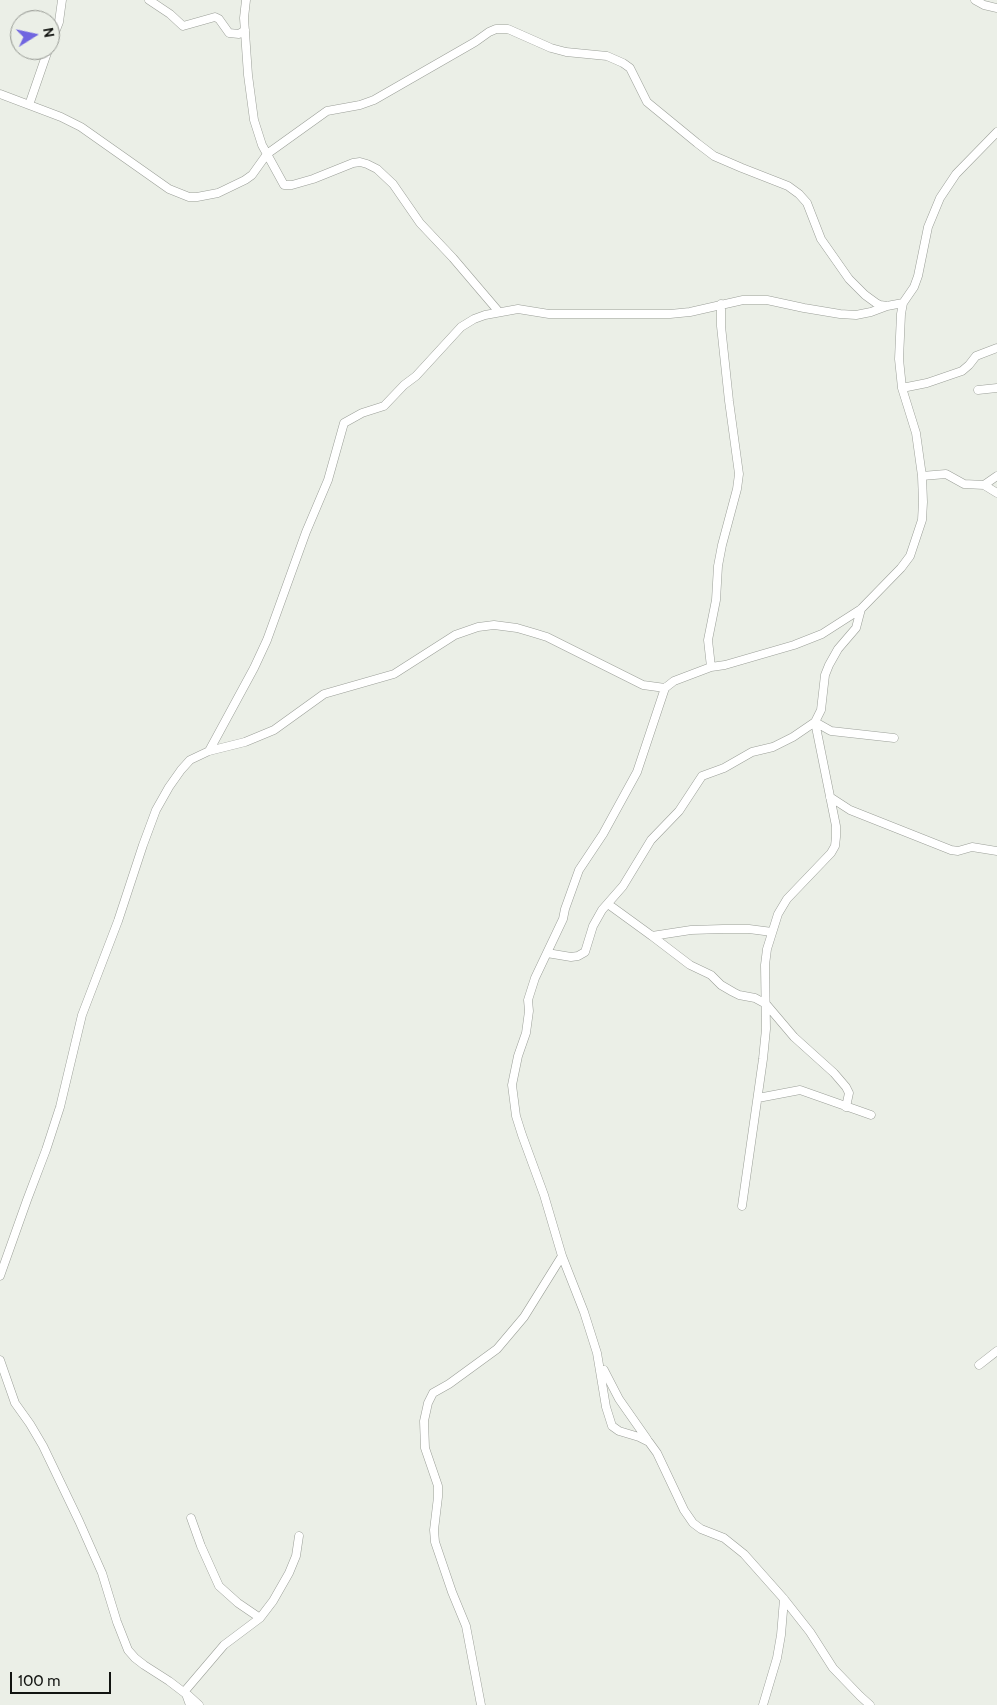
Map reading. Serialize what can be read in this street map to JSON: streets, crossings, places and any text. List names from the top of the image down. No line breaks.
{"scale_bar":"100 m","north":"right"}
